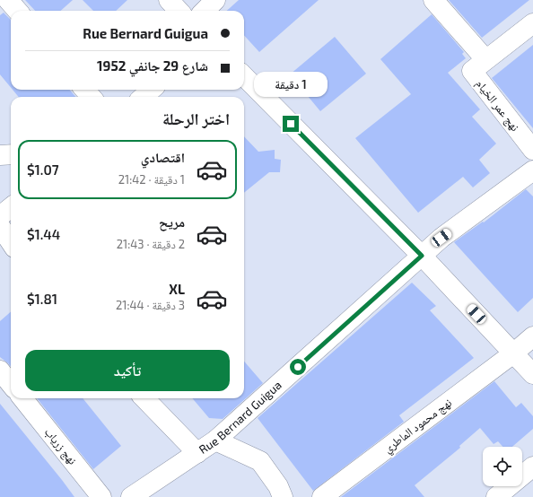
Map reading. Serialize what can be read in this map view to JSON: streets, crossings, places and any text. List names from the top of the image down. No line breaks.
{"streets":{"street":["نهج عمر الخيام","Rue Bernard Guigua","نهج محمود الماطري","نهج زرياب"]},"page":{"banner":["Rue Bernard Guigua","شارع 29 جانفي 1952"],"bubble":"1 دقيقة","heading":"اختر الرحلة","list":[{"name":"اقتصادي","note":"1 دقيقة · 21:42","value":"$1.07"},{"name":"مريح","note":"2 دقيقة · 21:43","value":"$1.44"},{"name":"XL","note":"3 دقيقة · 21:44","value":"$1.81"}],"buttons":"تأكيد"}}
